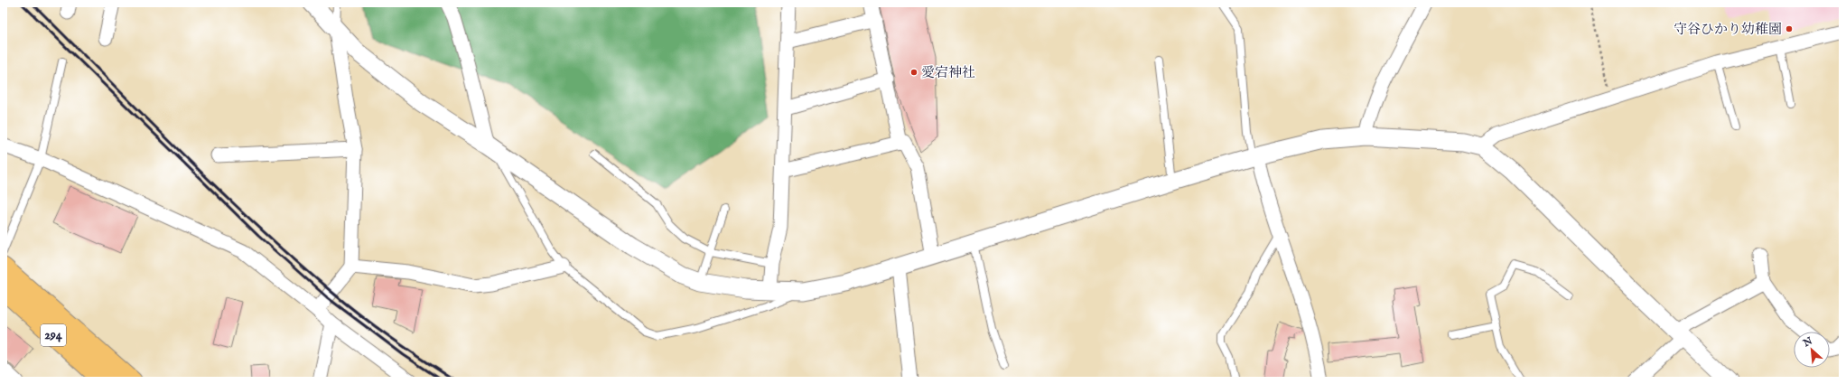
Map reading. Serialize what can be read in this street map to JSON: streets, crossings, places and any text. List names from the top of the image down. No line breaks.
{"streets":{"highway":["294"]},"places":["守谷ひかり幼稚園","愛宕神社"],"north":"top left"}
